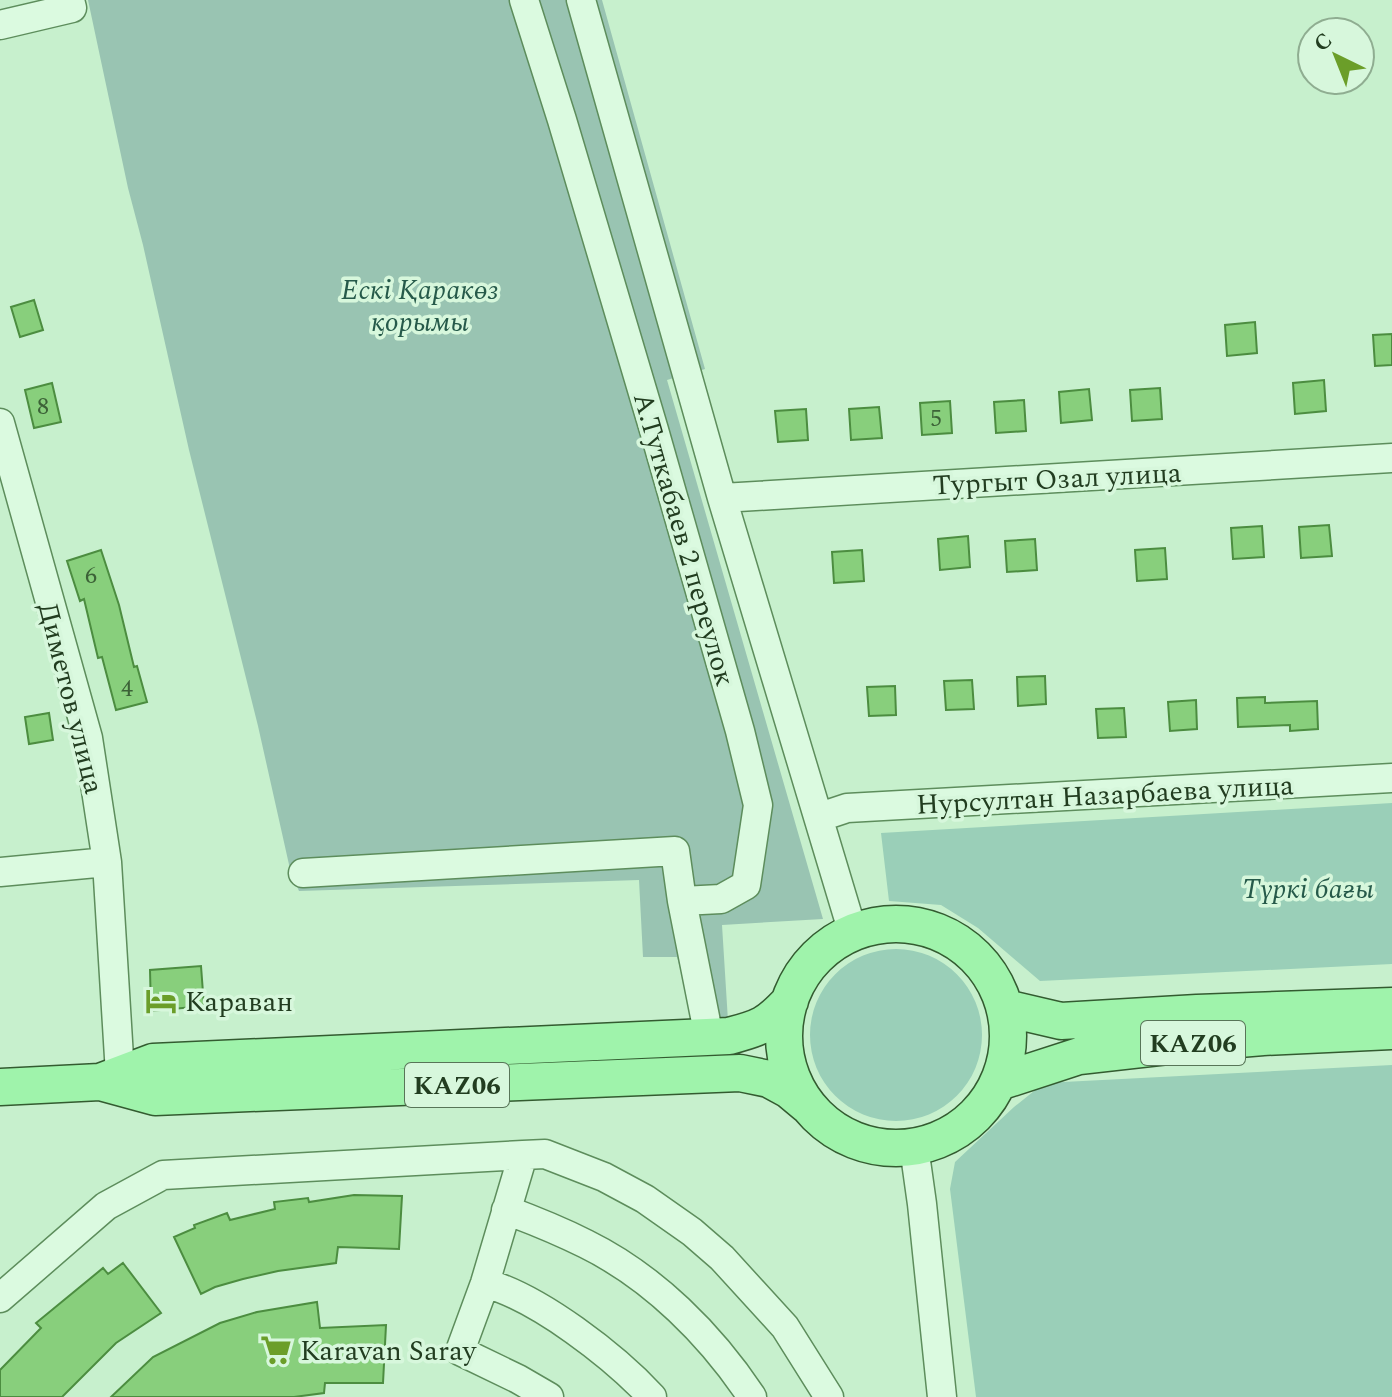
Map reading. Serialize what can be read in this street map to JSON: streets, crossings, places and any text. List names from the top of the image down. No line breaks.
{"streets":{"main road":["KАZ06"],"street":["Тургыт Озал улица","А.Туткабаев 2 переулок","Диметов улица","Нурсултан Назарбаева улица"]},"crossings":[["Диметов улица","KАZ06"]],"parks":["Ескі Қаракөз қорымы","Түркі бағы"],"places":{"hotel":["Караван"],"supermarket":["Karavan Saray"]},"house_numbers":["8","5","6","4"],"north":"top left"}
